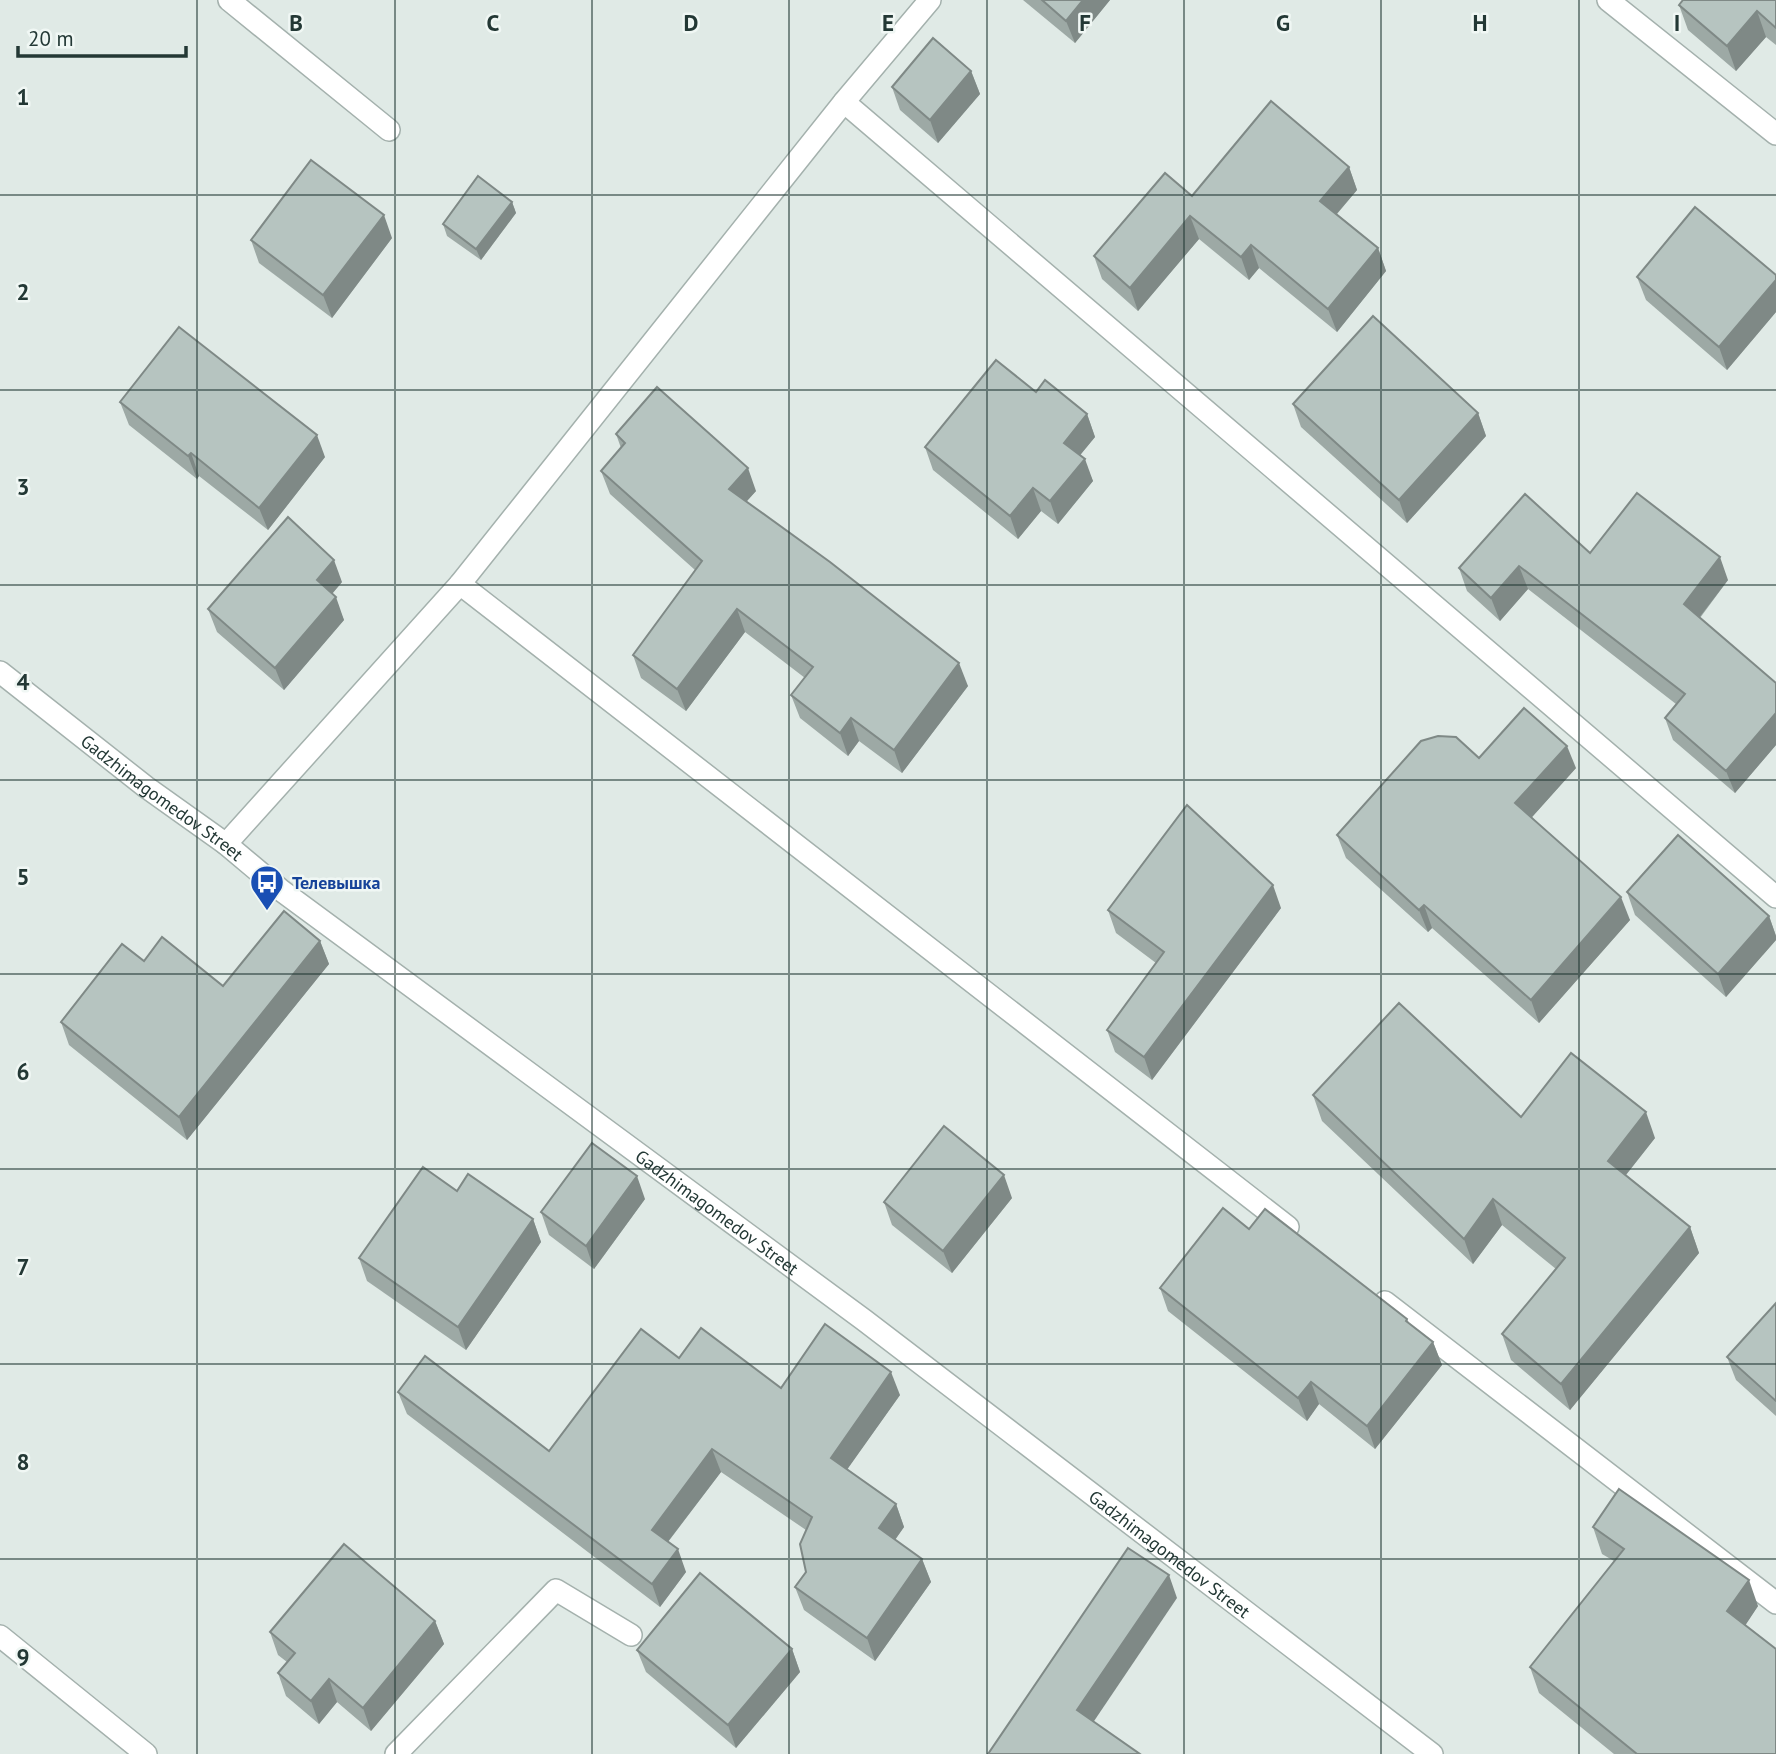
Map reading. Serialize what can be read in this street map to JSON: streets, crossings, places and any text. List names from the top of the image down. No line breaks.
{"streets":{"street":["Gadzhimagomedov Street"]},"places":{"bus stop":["Телевышка"]},"scale_bar":"20 m","grid":{"columns":["B","C","D","E","F","G","H","I"],"rows":["1","2","3","4","5","6","7","8","9"]}}
